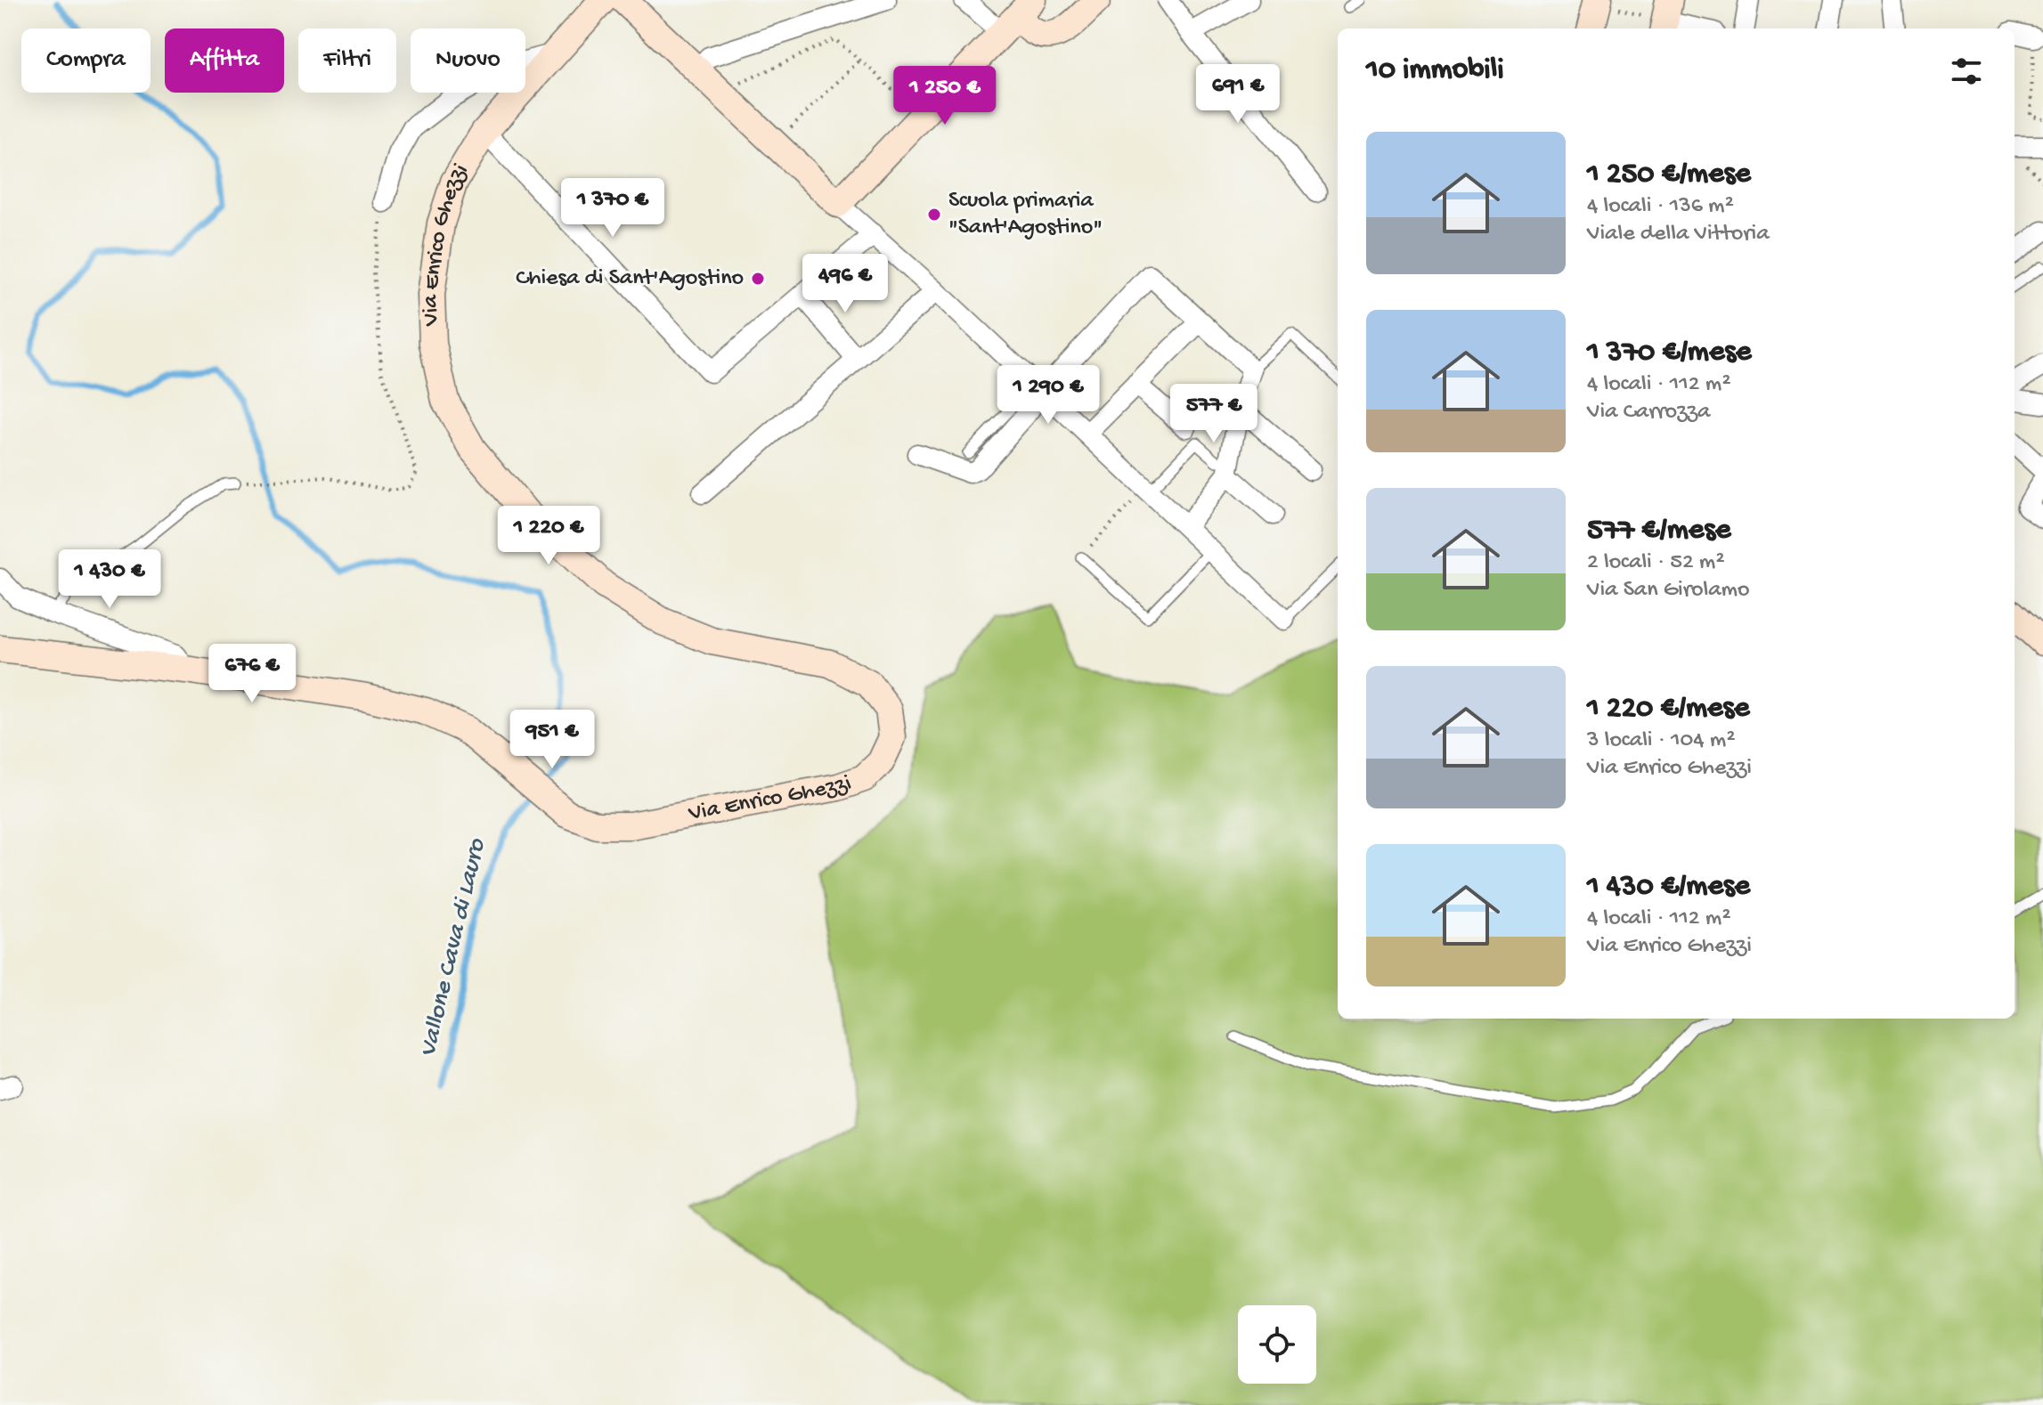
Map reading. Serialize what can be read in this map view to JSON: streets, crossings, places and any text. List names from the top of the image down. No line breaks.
{"streets":{"street":["Via Enrico Ghezzi"]},"water":["Vallone Cava di Lauro"],"places":["Scuola primaria \"Sant'Agostino\"","Chiesa di Sant'Agostino"],"page":{"chip":["Compra","Affitta","Filtri","Nuovo"],"heading":"10 immobili","price":["691 €","1 250 €","1 370 €","496 €","1 290 €","577 €","1 220 €","1 430 €","676 €","951 €"],"list":[{"name":"1 250 €/mese","note":"4 locali · 136 m² · Viale della Vittoria"},{"name":"1 370 €/mese","note":"4 locali · 112 m² · Via Carrozza"},{"name":"577 €/mese","note":"2 locali · 52 m² · Via San Girolamo"},{"name":"1 220 €/mese","note":"3 locali · 104 m² · Via Enrico Ghezzi"},{"name":"1 430 €/mese","note":"4 locali · 112 m² · Via Enrico Ghezzi"}]}}
